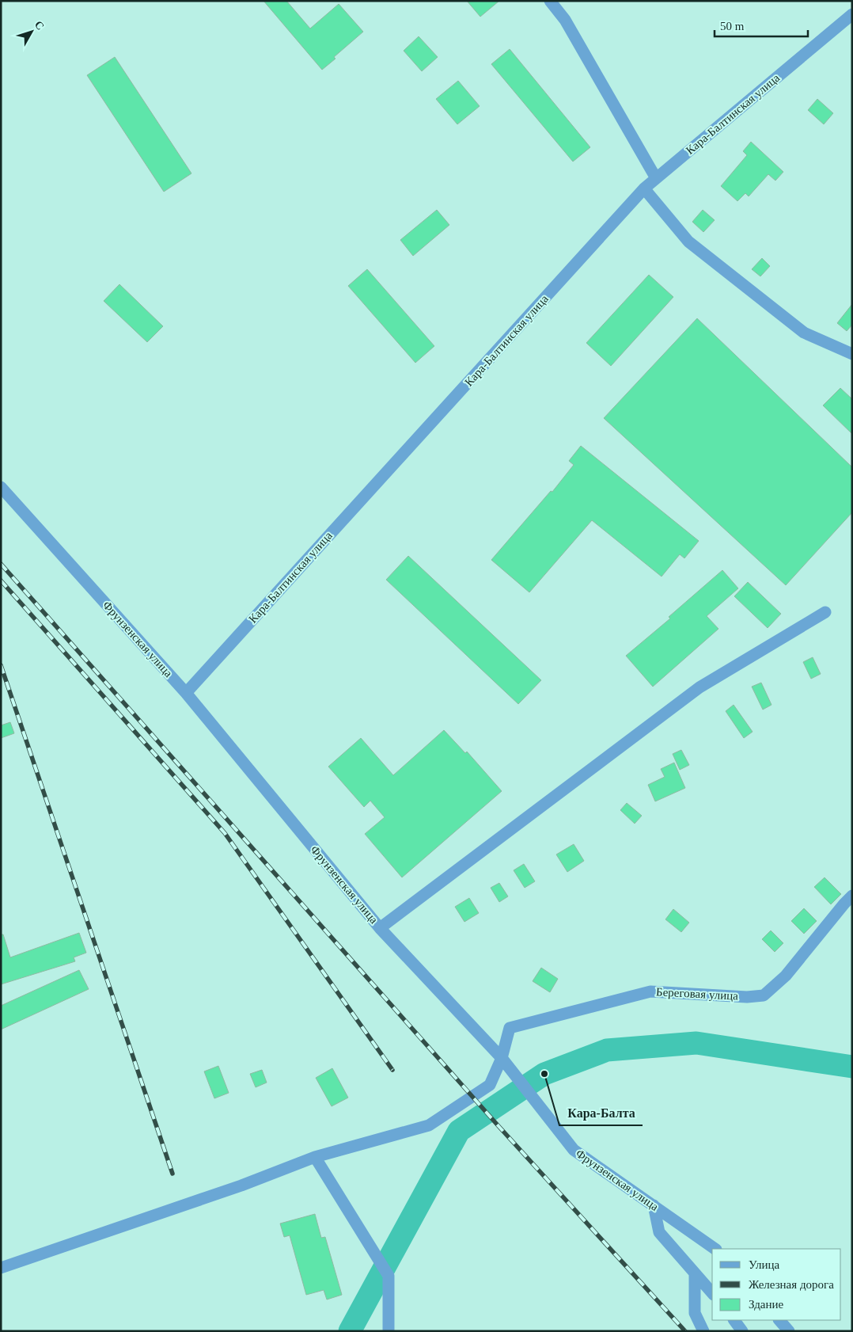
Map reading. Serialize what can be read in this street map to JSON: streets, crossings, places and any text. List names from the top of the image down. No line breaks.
{"streets":{"street":["Кара-Балтинская улица","Фрунзенская улица","Береговая улица"]},"crossings":[["Кара-Балтинская улица","Фрунзенская улица"],["Фрунзенская улица","Береговая улица"]],"places":["Кара-Балта"],"legend":["Улица","Железная дорога","Здание"],"scale_bar":"50 m","north":"top right"}
